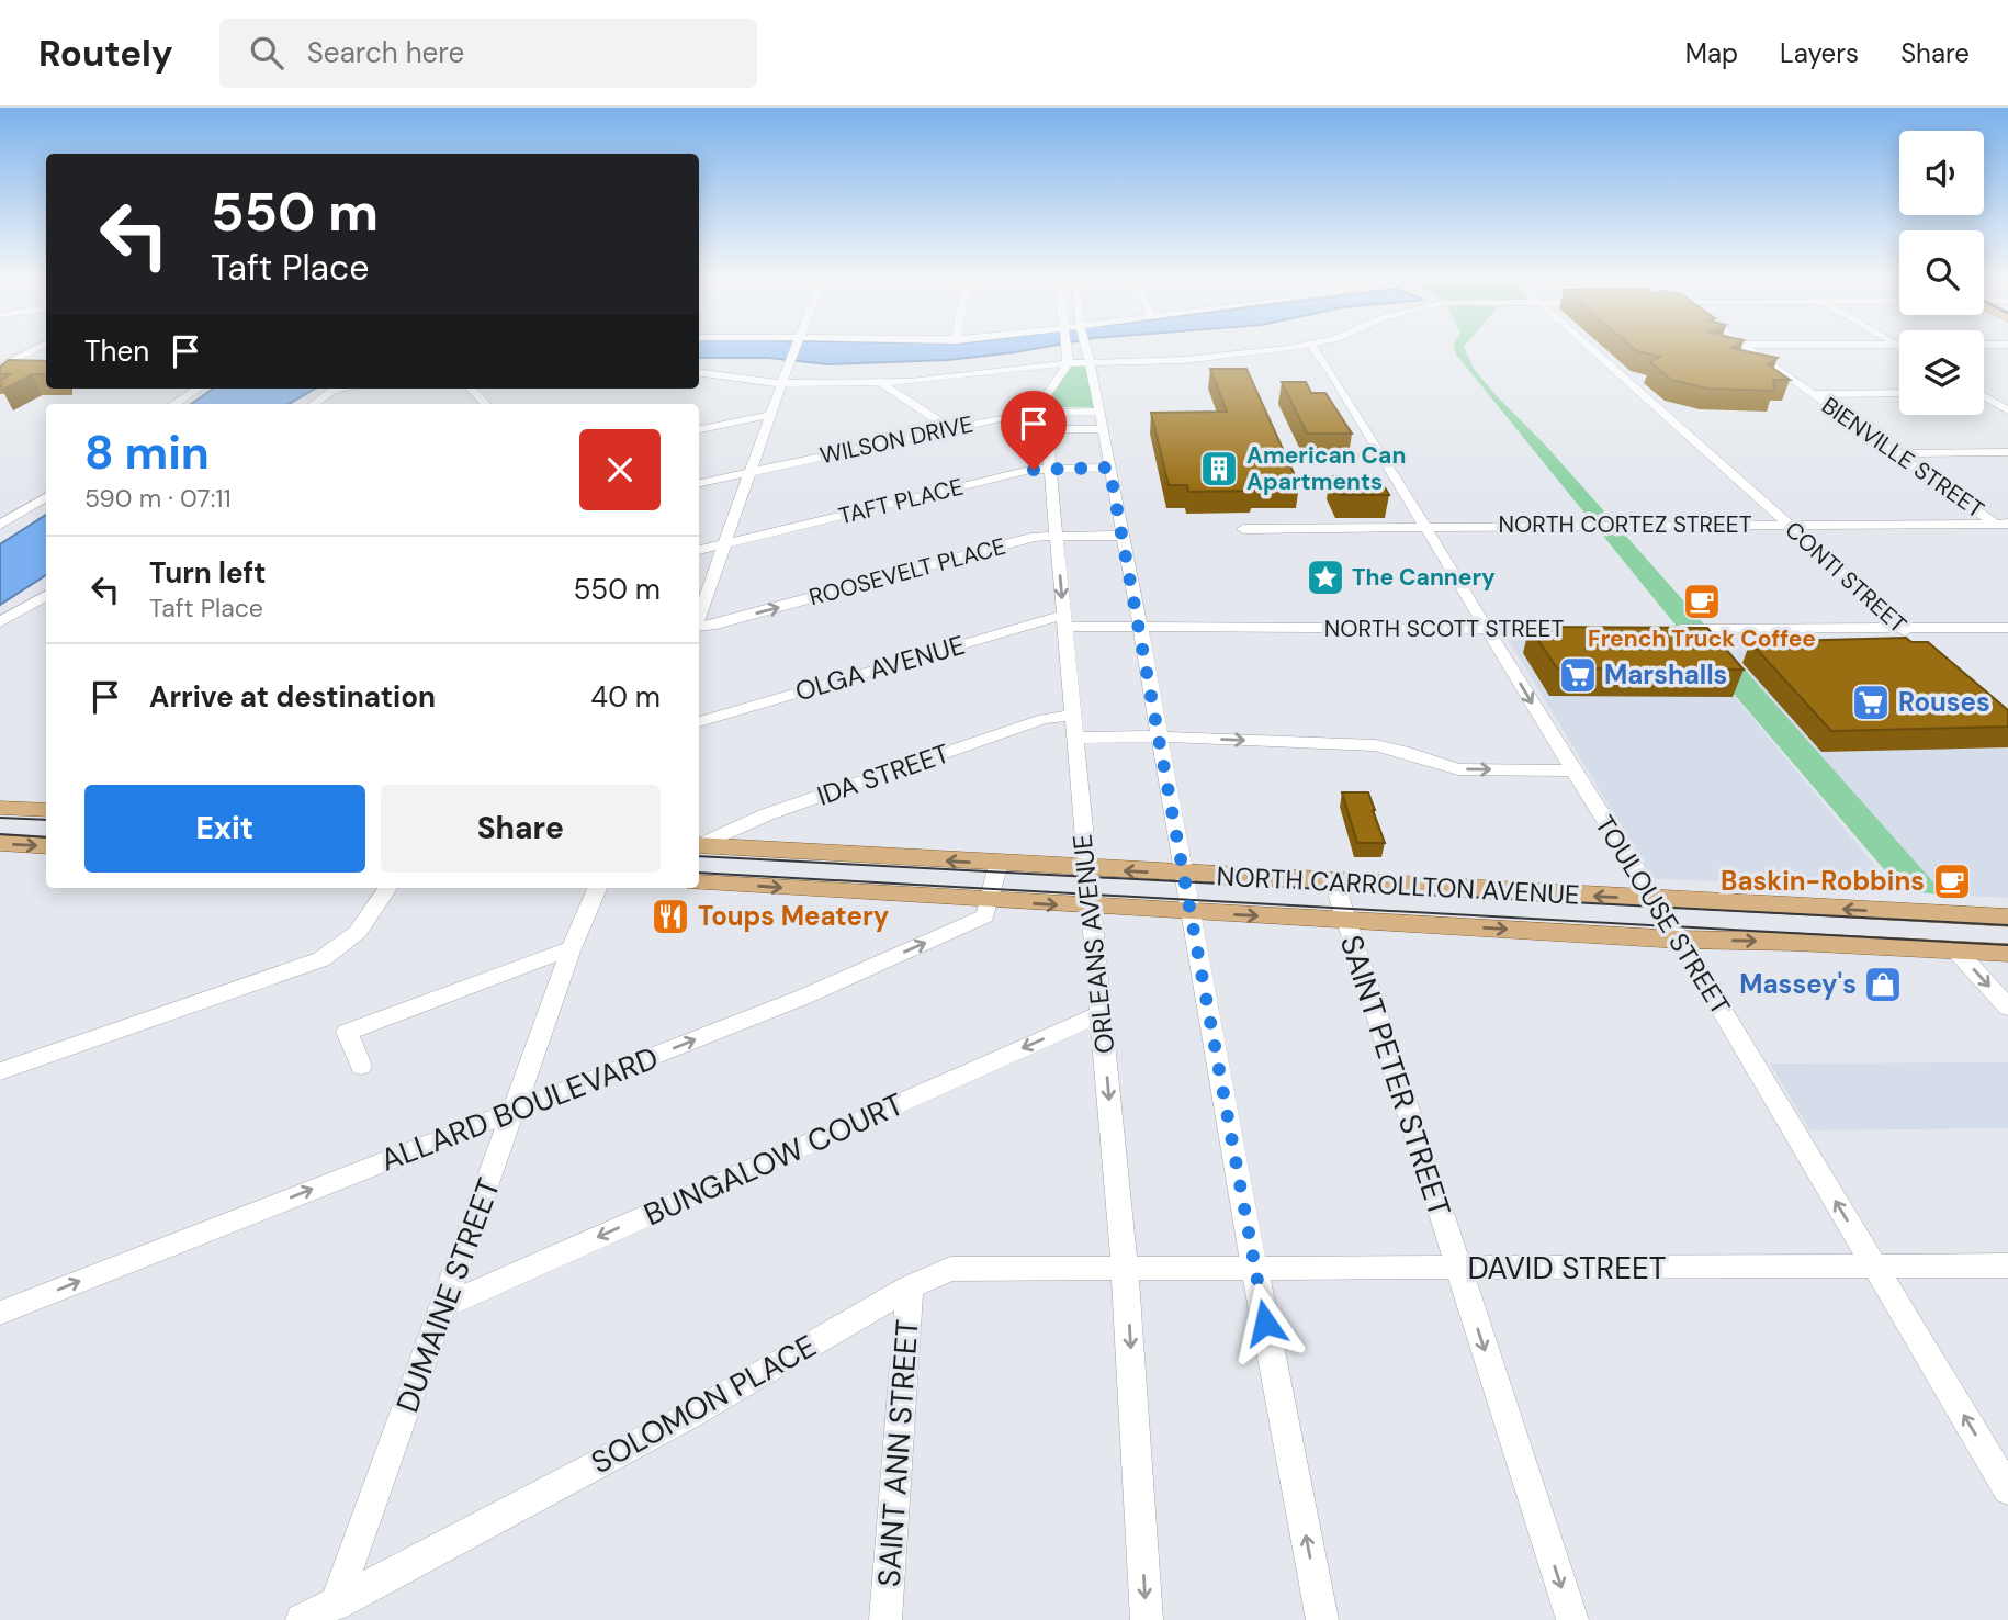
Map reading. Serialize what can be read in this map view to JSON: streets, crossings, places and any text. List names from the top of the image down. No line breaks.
{"streets":{"main road":["NORTH CARROLLTON AVENUE"],"street":["WILSON DRIVE","BIENVILLE STREET","TAFT PLACE","NORTH CORTEZ STREET","ROOSEVELT PLACE","CONTI STREET","NORTH SCOTT STREET","OLGA AVENUE","IDA STREET","TOULOUSE STREET","ORLEANS AVENUE","SAINT PETER STREET","ALLARD BOULEVARD","BUNGALOW COURT","DAVID STREET","DUMAINE STREET","SOLOMON PLACE","SAINT ANN STREET"]},"crossings":[["WILSON DRIVE","ORLEANS AVENUE"],["BIENVILLE STREET","NORTH CORTEZ STREET"],["TAFT PLACE","ORLEANS AVENUE"],["NORTH CORTEZ STREET","CONTI STREET"],["NORTH CORTEZ STREET","TOULOUSE STREET"],["ROOSEVELT PLACE","ORLEANS AVENUE"],["NORTH SCOTT STREET","OLGA AVENUE"],["NORTH SCOTT STREET","TOULOUSE STREET"],["NORTH SCOTT STREET","ORLEANS AVENUE"],["OLGA AVENUE","ORLEANS AVENUE"],["IDA STREET","ORLEANS AVENUE"],["NORTH CARROLLTON AVENUE","TOULOUSE STREET"],["NORTH CARROLLTON AVENUE","ORLEANS AVENUE"],["NORTH CARROLLTON AVENUE","SAINT PETER STREET"],["NORTH CARROLLTON AVENUE","ALLARD BOULEVARD"],["TOULOUSE STREET","DAVID STREET"],["ORLEANS AVENUE","BUNGALOW COURT"],["ORLEANS AVENUE","DAVID STREET"],["ORLEANS AVENUE","SOLOMON PLACE"],["SAINT PETER STREET","DAVID STREET"],["ALLARD BOULEVARD","DUMAINE STREET"],["BUNGALOW COURT","DUMAINE STREET"],["DAVID STREET","SOLOMON PLACE"],["DUMAINE STREET","SOLOMON PLACE"],["SOLOMON PLACE","SAINT ANN STREET"]],"one_way":["ROOSEVELT PLACE","SAINT PETER STREET","ALLARD BOULEVARD","BUNGALOW COURT"],"places":{"building":["American Can Apartments"],"place":["The Cannery"],"cafe":["French Truck Coffee","Baskin-Robbins"],"supermarket":["Marshalls","Rouses"],"restaurant":["Toups Meatery"],"shop":["Massey's"]},"page":{"header":"Routely","search":"Search here","nav":["Map","Layers","Share"],"turn":["550 m","Taft Place"],"then":"Then","heading":["8 min","590 m · 07:11"],"list":[{"name":"Turn left","note":"Taft Place","value":"550 m"},{"name":"Arrive at destination","value":"40 m"}],"buttons":["Exit","Share"]}}
